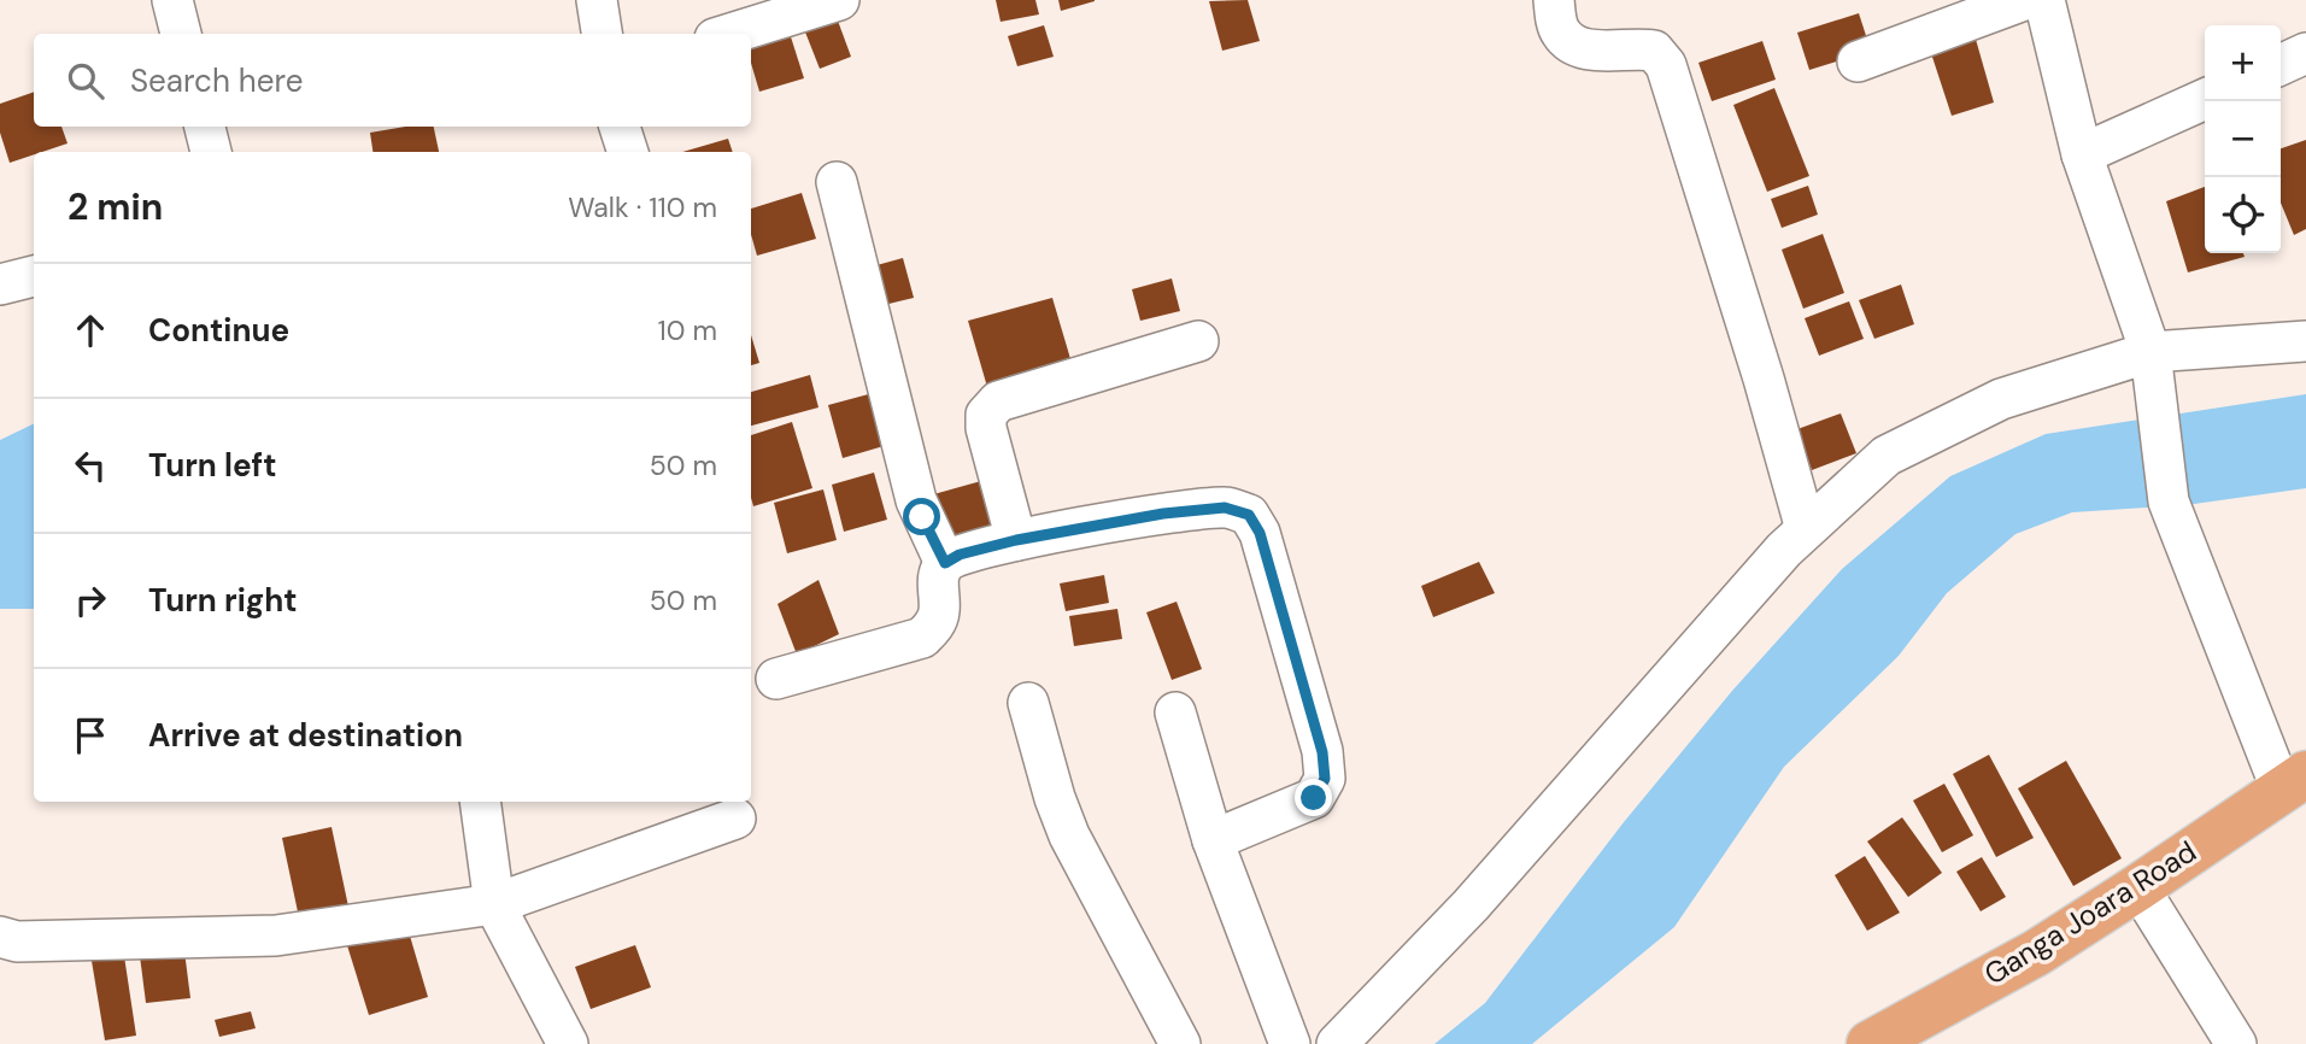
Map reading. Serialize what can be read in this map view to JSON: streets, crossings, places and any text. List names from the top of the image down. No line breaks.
{"streets":{"main road":["Ganga Joara Road"]},"page":{"map_buttons":["+","−"],"search":"Search here","heading":["2 min","Walk · 110 m"],"list":[["Continue","10 m"],["Turn left","50 m"],["Turn right","50 m"],"Arrive at destination"]}}
